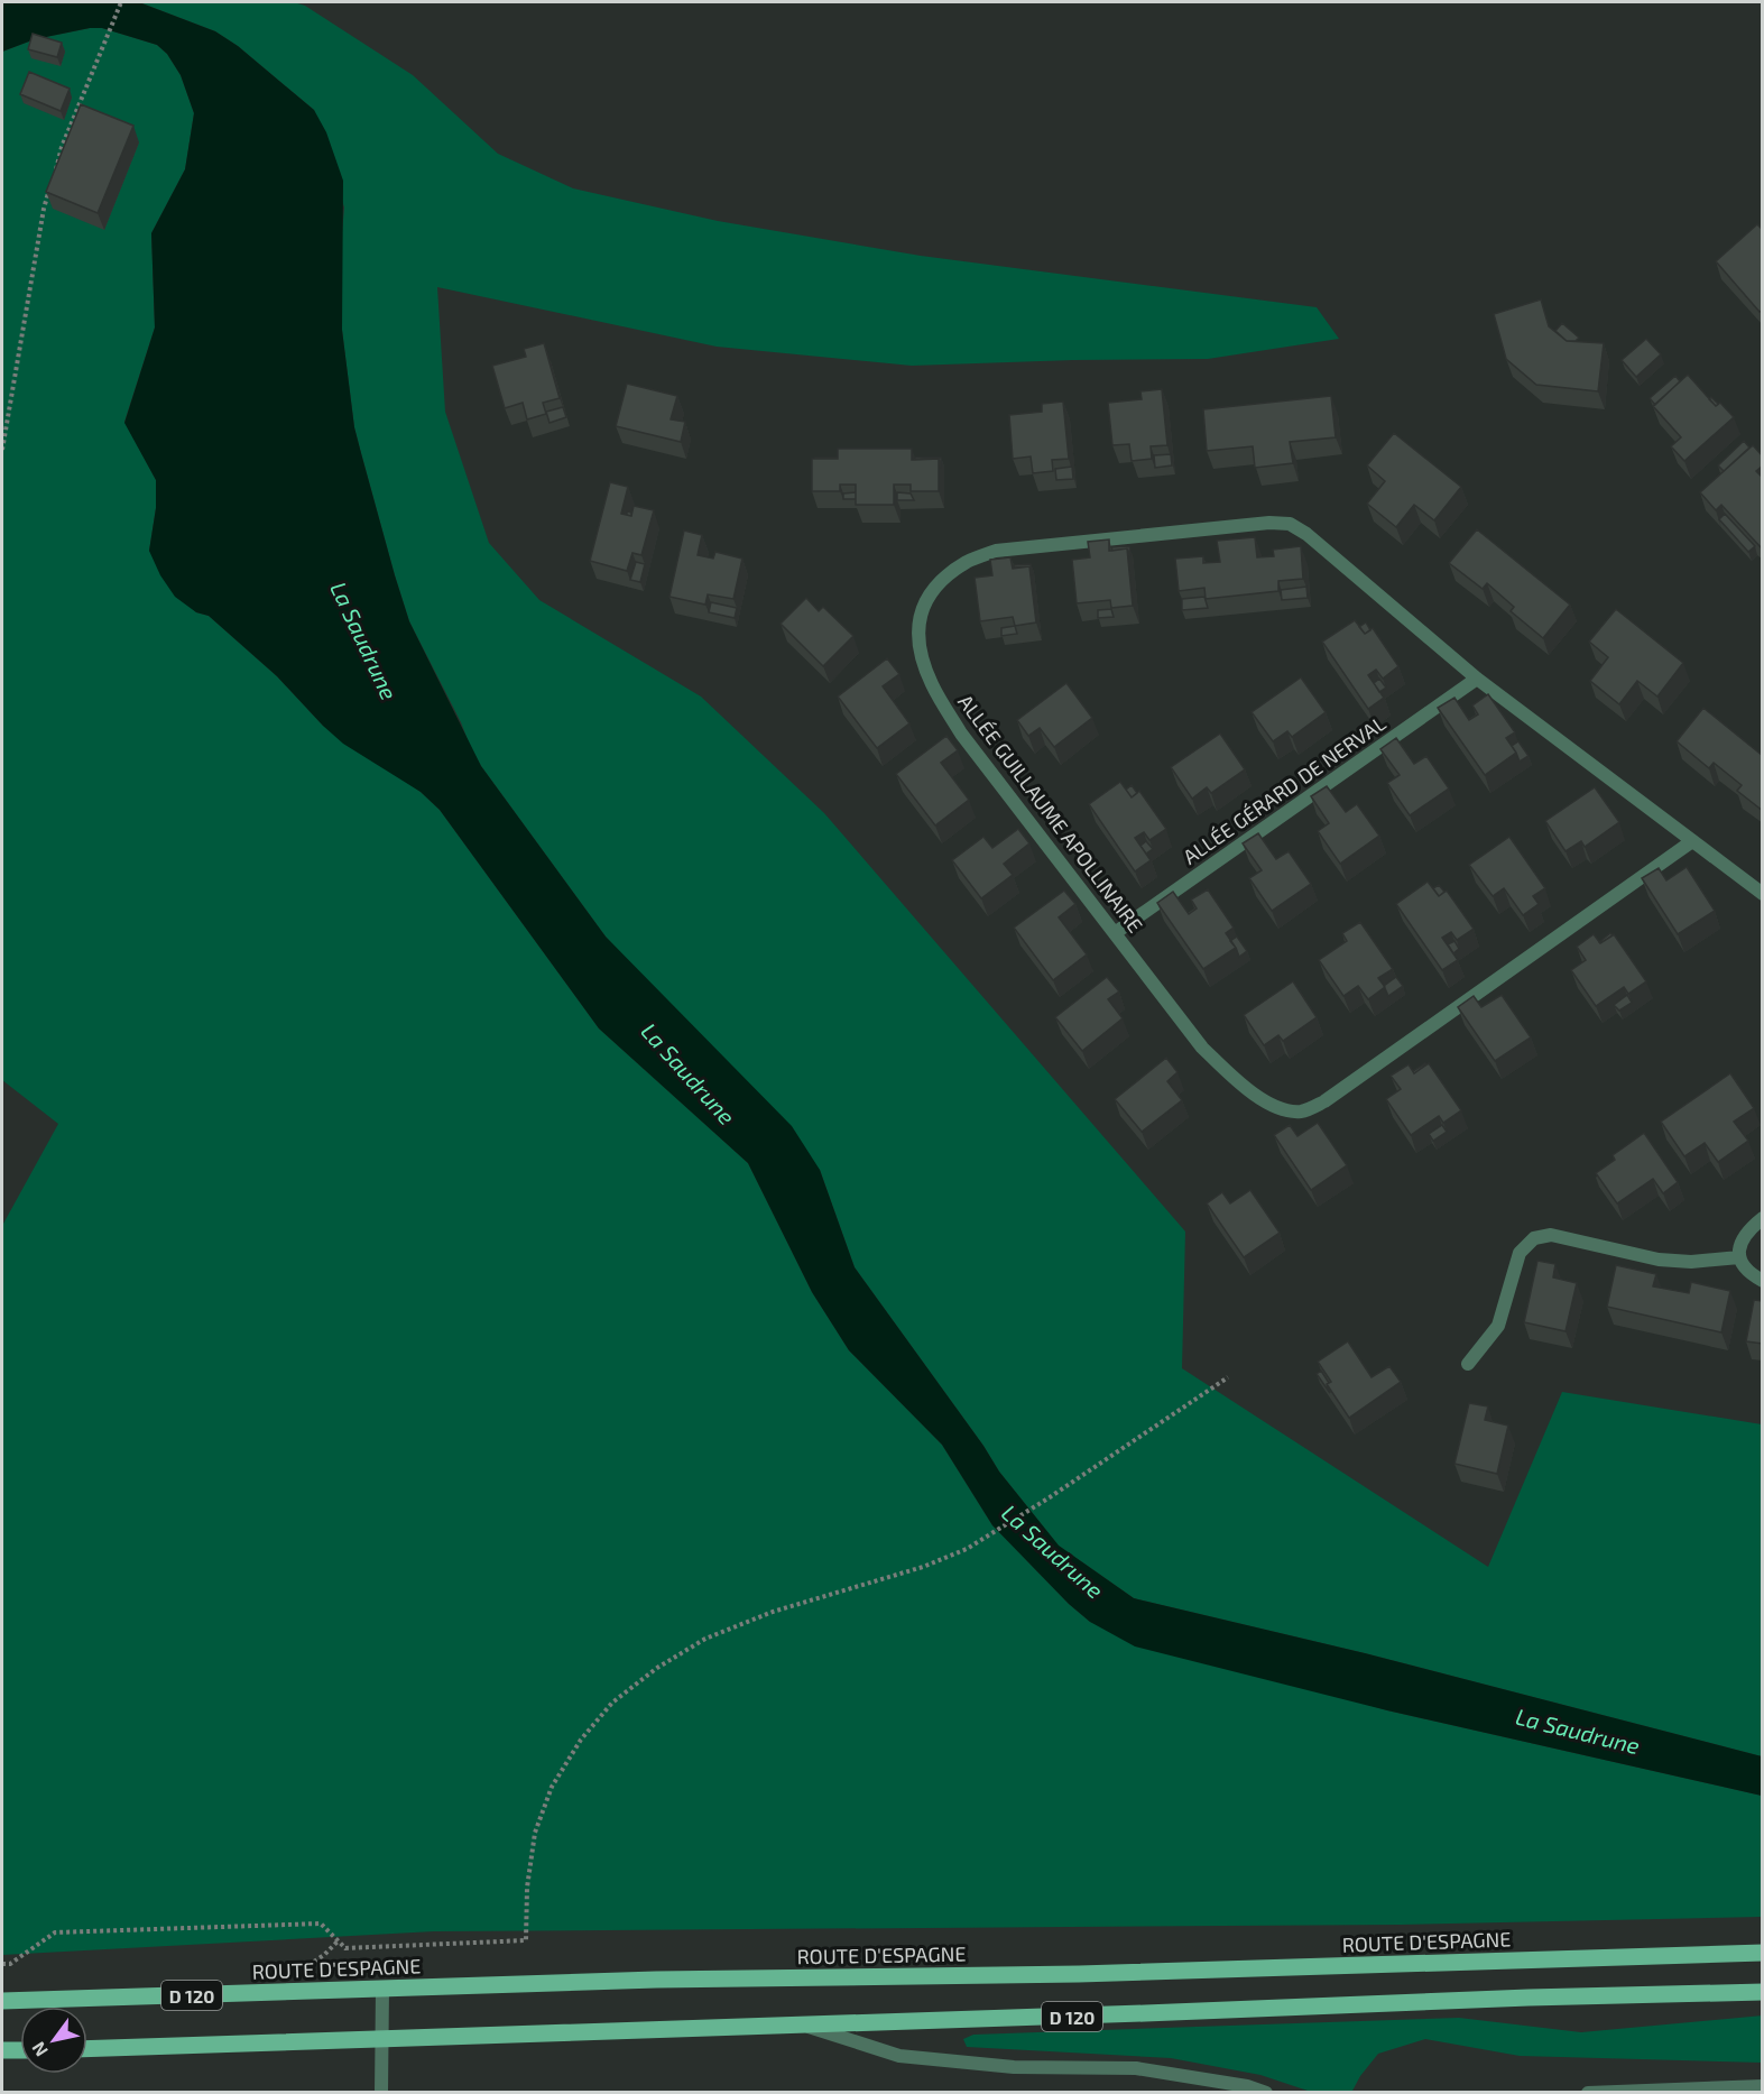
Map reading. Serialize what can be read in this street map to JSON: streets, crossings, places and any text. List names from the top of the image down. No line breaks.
{"streets":{"main road":["ROUTE D'ESPAGNE","D 120"],"street":["ALLÉE GÉRARD DE NERVAL","ALLÉE GUILLAUME APOLLINAIRE"]},"crossings":[["ALLÉE GÉRARD DE NERVAL","ALLÉE GUILLAUME APOLLINAIRE"]],"water":["La Saudrune"],"north":"bottom left"}
